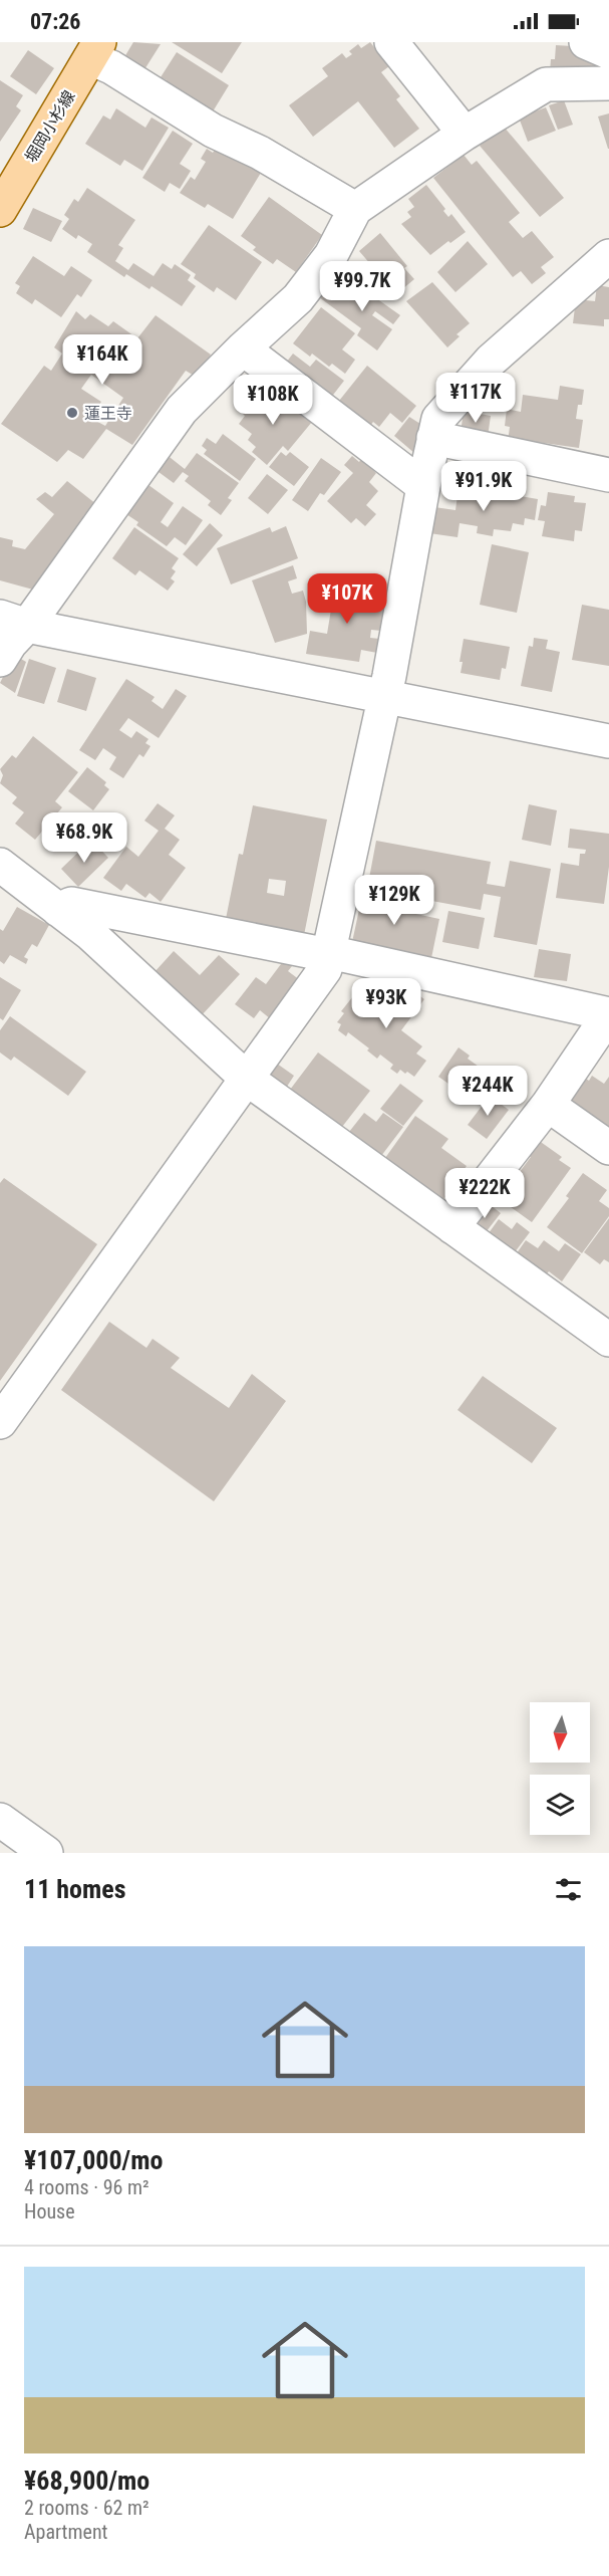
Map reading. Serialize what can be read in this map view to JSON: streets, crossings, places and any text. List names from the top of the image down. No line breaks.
{"streets":{"main road":["堀岡小杉線"]},"places":["蓮王寺"],"north":"bottom","page":{"status":"07:26","price":["¥99.7K","¥164K","¥117K","¥108K","¥91.9K","¥107K","¥68.9K","¥129K","¥93K","¥244K","¥222K"],"heading":"11 homes","list":[{"name":"¥107,000/mo","note":"4 rooms · 96 m² · House"},{"name":"¥68,900/mo","note":"2 rooms · 62 m² · Apartment"}]}}
